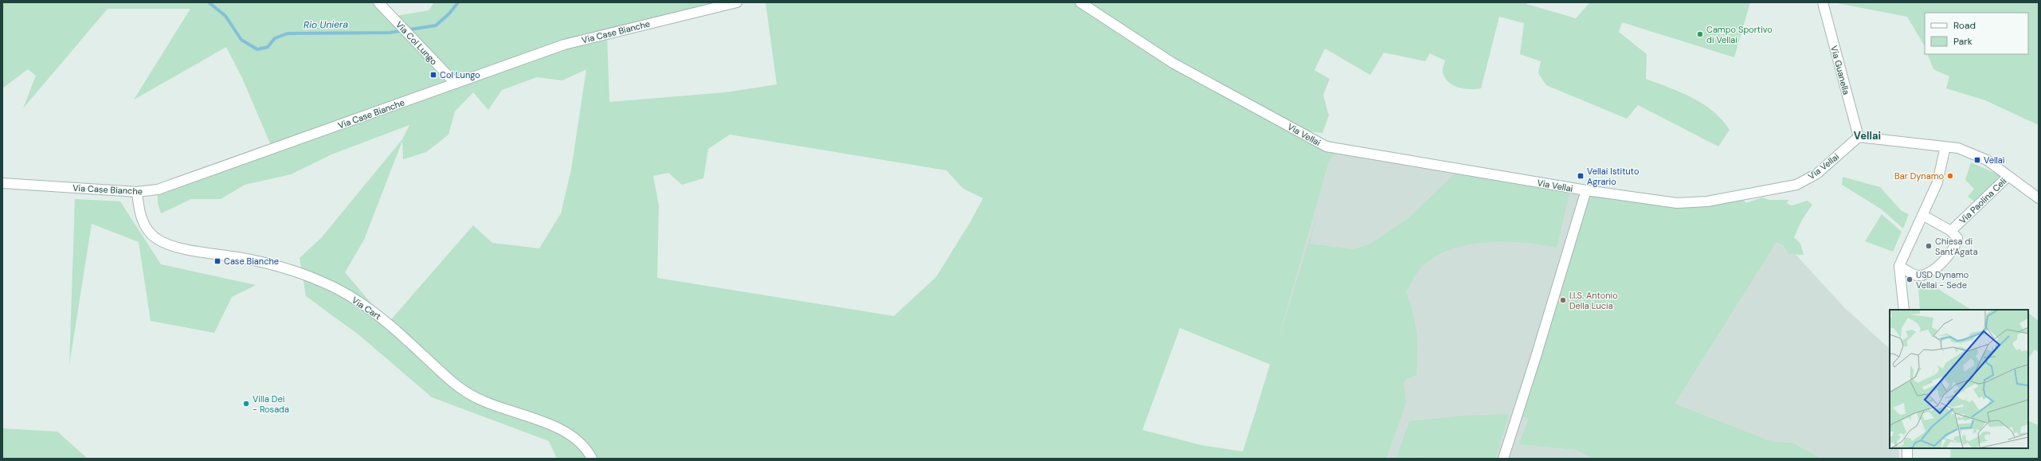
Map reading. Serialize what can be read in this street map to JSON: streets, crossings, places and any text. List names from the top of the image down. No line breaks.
{"streets":{"street":["Via Case Bianche","Via Col Lungo","Via Guanella","Via Vellai","Via Paolina Celi","Via Cart"]},"crossings":[["Via Case Bianche","Via Col Lungo"],["Via Case Bianche","Via Cart"],["Via Guanella","Via Vellai"]],"districts":["Vellai"],"water":["Rio Uniera"],"places":{"other":["Campo Sportivo di Vellai","Bar Dynamo","Chiesa di Sant'Agata","USD Dynamo Vellai - Sede","I.I.S. Antonio Della Lucia","Villa Dei - Rosada"],"transit":["Col Lungo","Vellai","Vellai Istituto Agrario","Case Bianche"]},"legend":["Road","Park"]}
